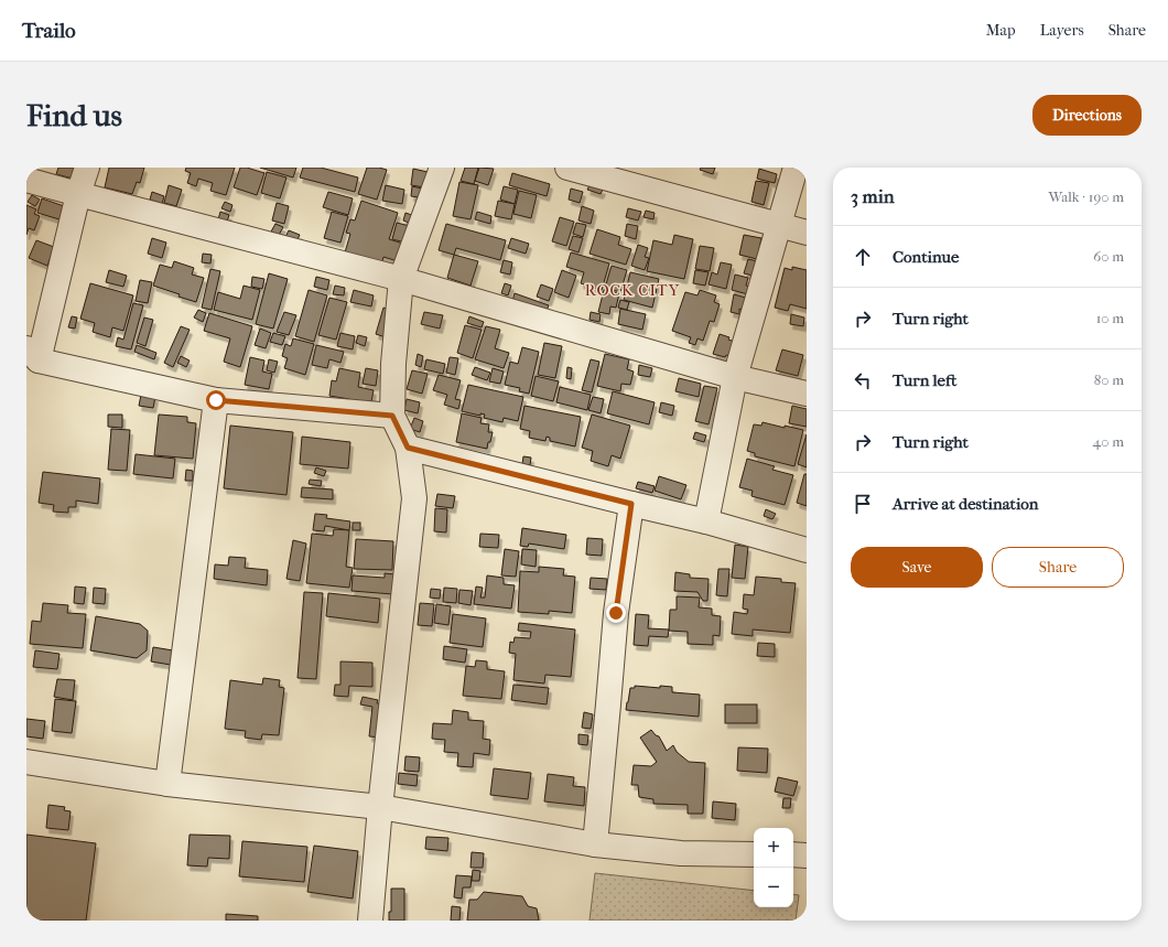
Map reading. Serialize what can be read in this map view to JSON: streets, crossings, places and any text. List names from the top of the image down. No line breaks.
{"districts":["ROCK CITY"],"page":{"header":"Trailo","nav":["Map","Layers","Share"],"buttons":["Directions",["Save","Share"]],"title":"Find us","heading":["3 min","Walk · 190 m"],"list":[["Continue","60 m"],["Turn right","10 m"],["Turn left","80 m"],["Turn right","40 m"],"Arrive at destination"],"map_buttons":["+","−"]}}
